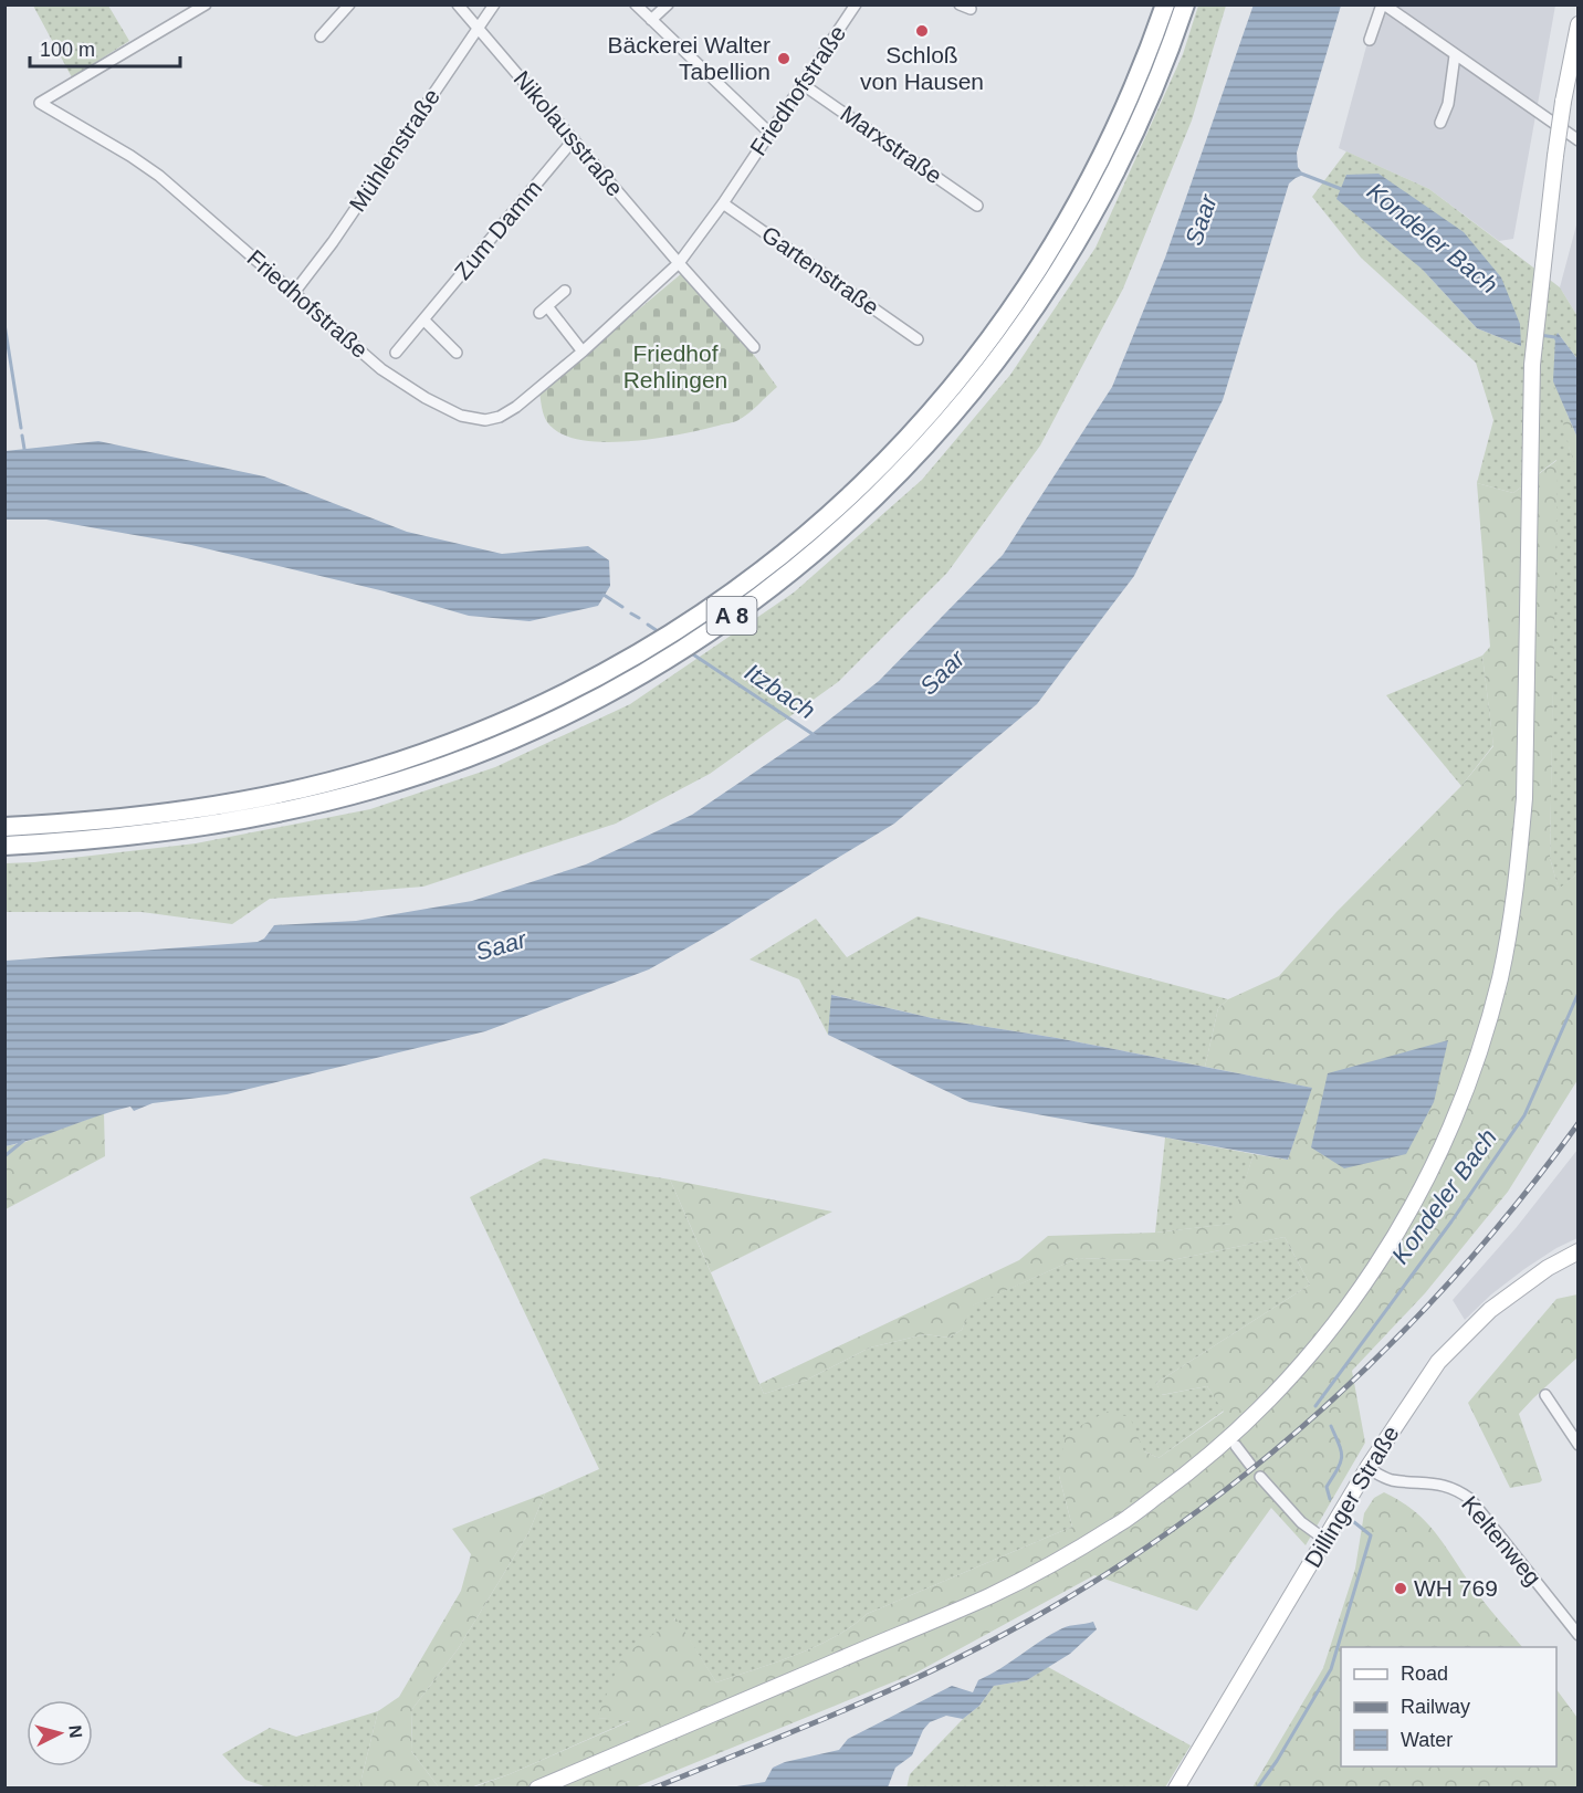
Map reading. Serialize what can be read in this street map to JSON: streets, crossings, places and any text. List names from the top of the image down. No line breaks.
{"streets":{"highway":["A 8"],"main road":["Dillinger Straße"],"street":["Friedhofstraße","Nikolausstraße","Marxstraße","Mühlenstraße","Zum Damm","Gartenstraße","Keltenweg"]},"crossings":[["Friedhofstraße","Nikolausstraße"],["Friedhofstraße","Marxstraße"],["Friedhofstraße","Mühlenstraße"],["Friedhofstraße","Gartenstraße"],["Nikolausstraße","Mühlenstraße"],["Nikolausstraße","Zum Damm"],["Dillinger Straße","Keltenweg"]],"water":["Saar","Kondeler Bach","Itzbach"],"parks":["Friedhof Rehlingen"],"places":["Schloß von Hausen","Bäckerei Walter Tabellion","WH 769"],"legend":["Road","Railway","Water"],"scale_bar":"100 m","north":"right"}
